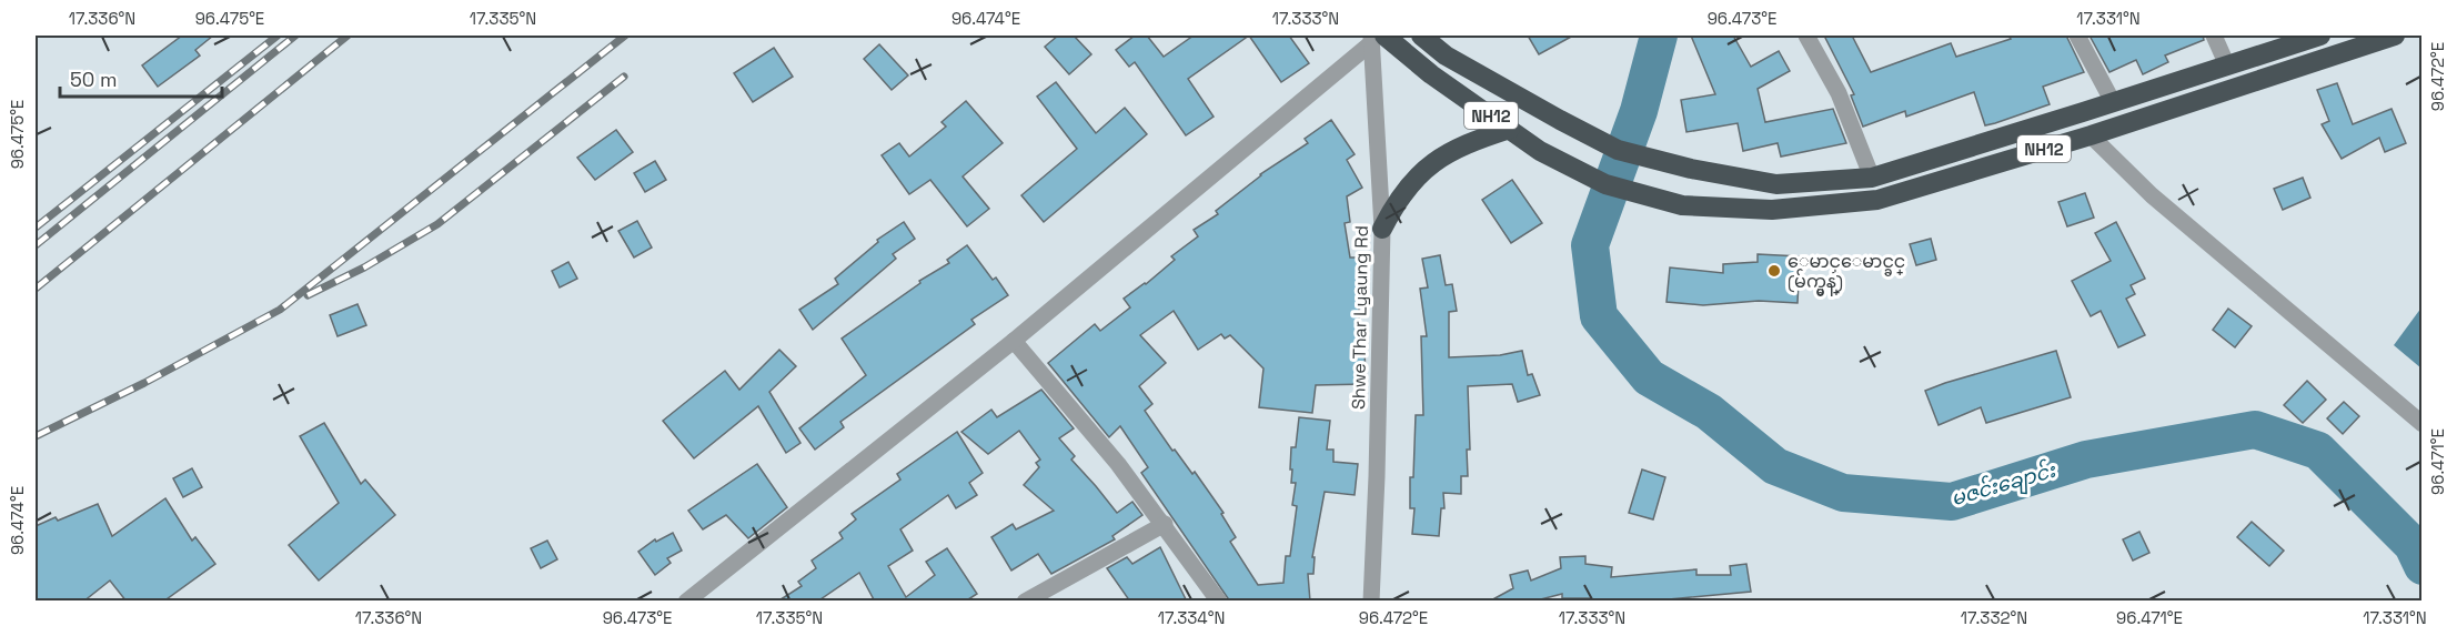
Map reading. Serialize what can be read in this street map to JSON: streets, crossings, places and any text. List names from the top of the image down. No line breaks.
{"streets":{"highway":["NH12"],"street":["Shwe Thar Lyaung Rd"]},"crossings":[["NH12","Shwe Thar Lyaung Rd"]],"water":["မဇင်းချောင်း"],"places":["ေမာင္ေမာင္ခင္ (မ်က္မွန္)"],"scale_bar":"50 m","coordinates":["17.336°N","96.475°E","17.335°N","96.474°E","17.333°N","96.473°E","17.331°N","96.472°E","96.471°E","17.334°N","17.332°N"]}
